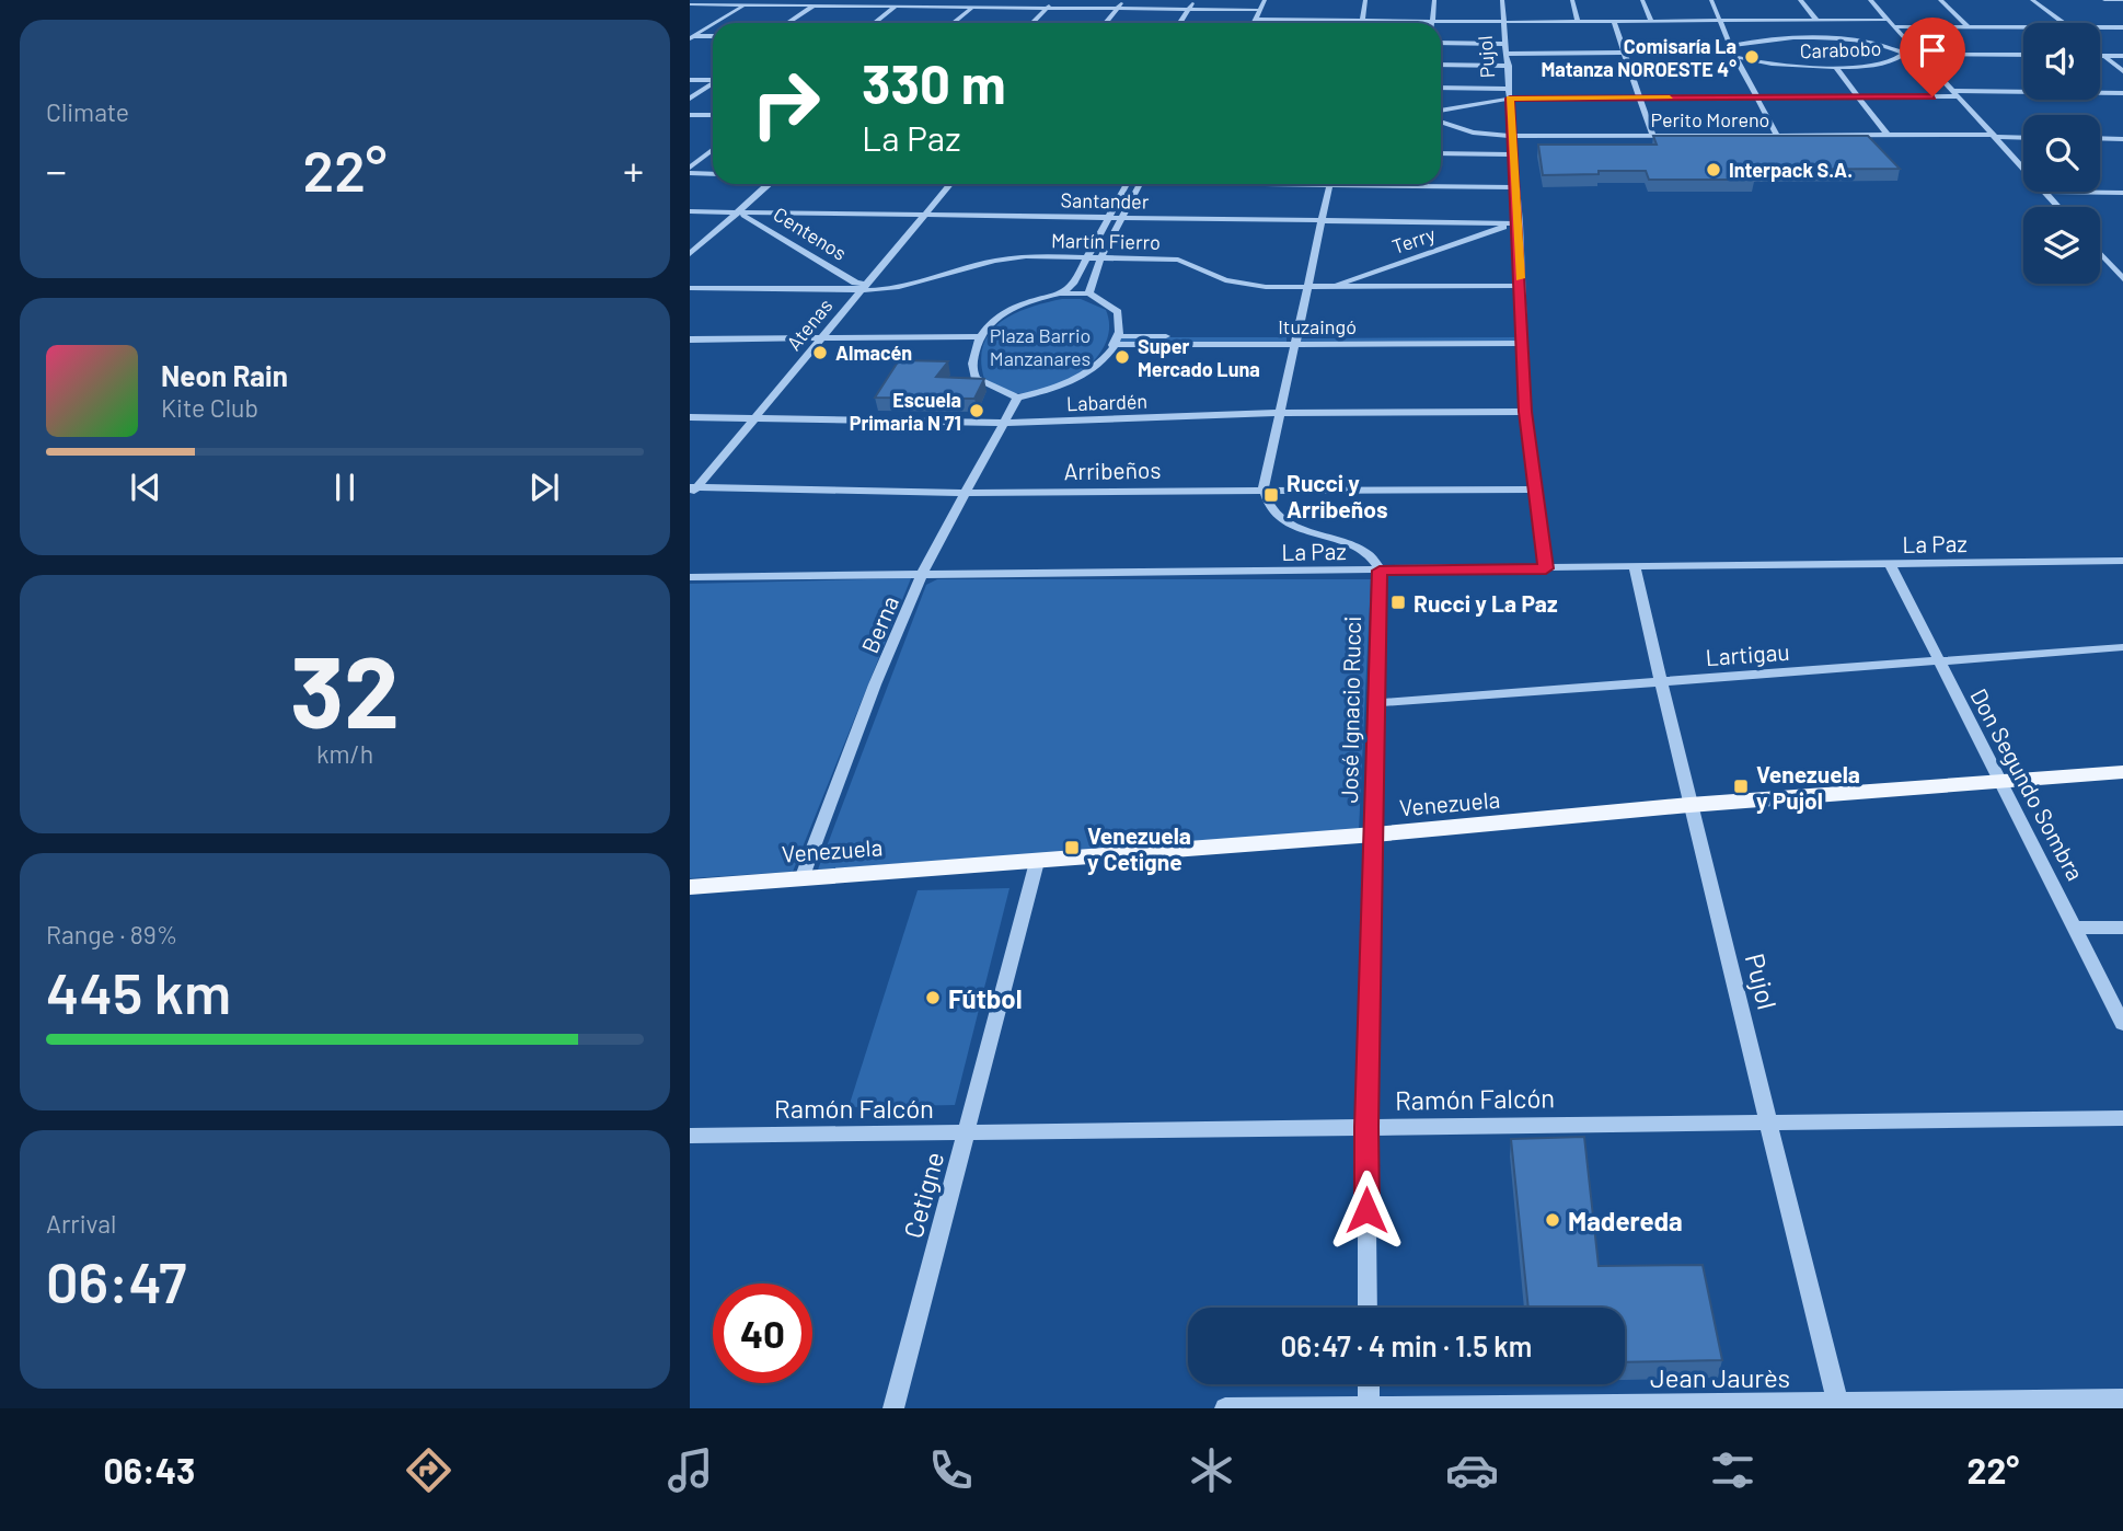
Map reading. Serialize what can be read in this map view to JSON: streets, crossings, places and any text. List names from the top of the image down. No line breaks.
{"streets":{"main road":["Venezuela"],"street":["Carabobo","Pujol","Perito Moreno","Santander","Centenos","Terry","Martín Fierro","Atenas","Ituzaingó","Labardén","Arribeños","La Paz","Berna","Lartigau","José Ignacio Rucci","Don Segundo Sombra","Ramón Falcón","Cetigne","Jean Jaurès"]},"crossings":[["Carabobo","Pujol"],["Pujol","Perito Moreno"],["Pujol","Santander"],["Pujol","Martín Fierro"],["Pujol","Ituzaingó"],["Pujol","Labardén"],["Pujol","Arribeños"],["Pujol","La Paz"],["Pujol","Lartigau"],["Pujol","Venezuela"],["Pujol","Ramón Falcón"],["Pujol","Jean Jaurès"],["Santander","Centenos"],["Santander","Terry"],["Santander","Atenas"],["Centenos","Martín Fierro"],["Centenos","Atenas"],["Terry","Martín Fierro"],["Martín Fierro","Atenas"],["Atenas","Labardén"],["Atenas","Arribeños"],["Ituzaingó","Berna"],["Labardén","Berna"],["Arribeños","Berna"],["La Paz","Berna"],["La Paz","José Ignacio Rucci"],["La Paz","Don Segundo Sombra"],["Berna","Venezuela"],["Lartigau","José Ignacio Rucci"],["Lartigau","Don Segundo Sombra"],["José Ignacio Rucci","Venezuela"],["José Ignacio Rucci","Ramón Falcón"],["Don Segundo Sombra","Venezuela"],["Venezuela","Cetigne"],["Ramón Falcón","Cetigne"]],"parks":["Plaza Barrio Manzanares"],"places":{"other":["Comisaría La Matanza NOROESTE 4°","Interpack S.A.","Almacén","Super Mercado Luna","Escuela Primaria N 71","Fútbol","Madereda"],"transit":["Rucci y Arribeños","Rucci y La Paz","Venezuela y Pujol","Venezuela y Cetigne"]},"page":{"tile":["Climate",["32","km/h"],["Range · 89%","445 km"],["Arrival","06:47"]],"turn":["330 m","La Paz"],"heat":["−","22°","+"],"song":["Neon Rain","Kite Club"],"limit":"40","trip":"06:47 · 4 min · 1.5 km","tabs":["06:43","22°"]}}
